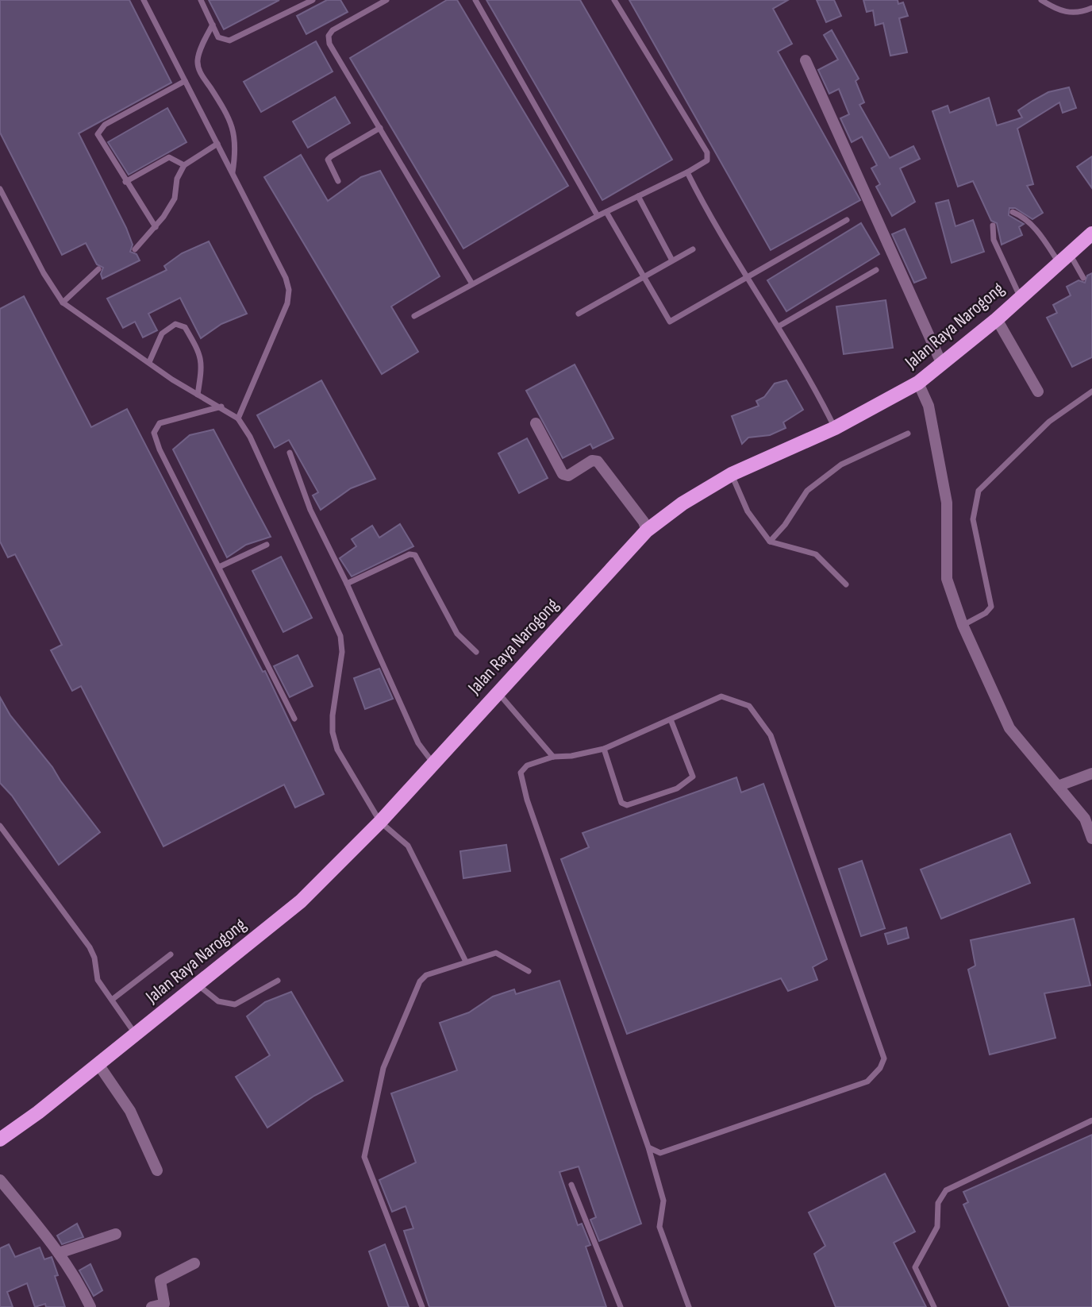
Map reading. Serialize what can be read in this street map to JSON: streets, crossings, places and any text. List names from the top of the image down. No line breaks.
{"streets":{"main road":["Jalan Raya Narogong"]}}
